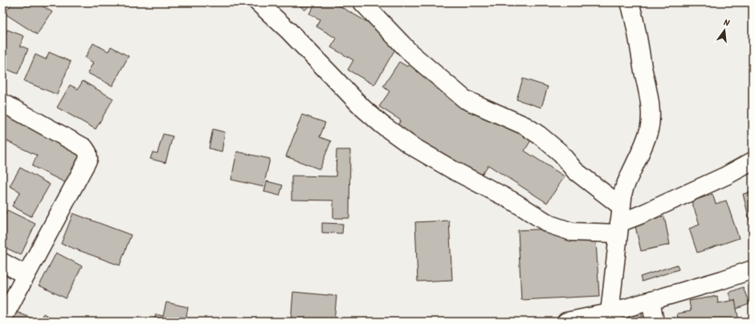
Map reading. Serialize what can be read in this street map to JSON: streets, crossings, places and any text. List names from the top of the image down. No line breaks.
{"north":"top"}
